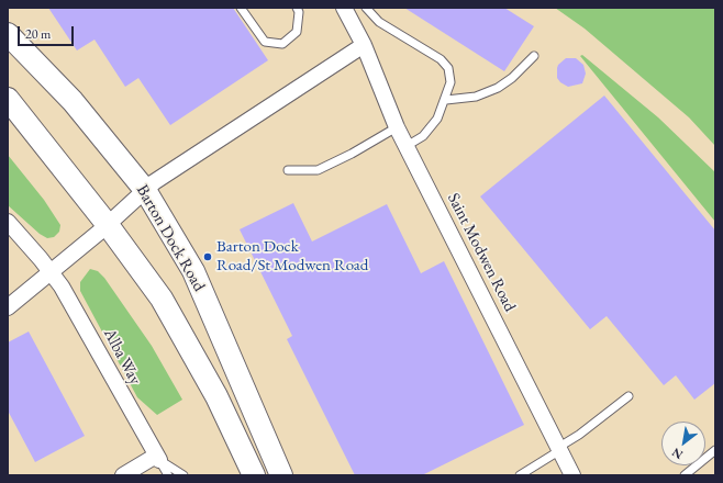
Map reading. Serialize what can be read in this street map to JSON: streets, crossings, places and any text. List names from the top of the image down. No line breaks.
{"streets":{"main road":["Barton Dock Road"],"street":["Saint Modwen Road","Alba Way"]},"places":["Barton Dock Road/St Modwen Road"],"scale_bar":"20 m","north":"bottom left"}
